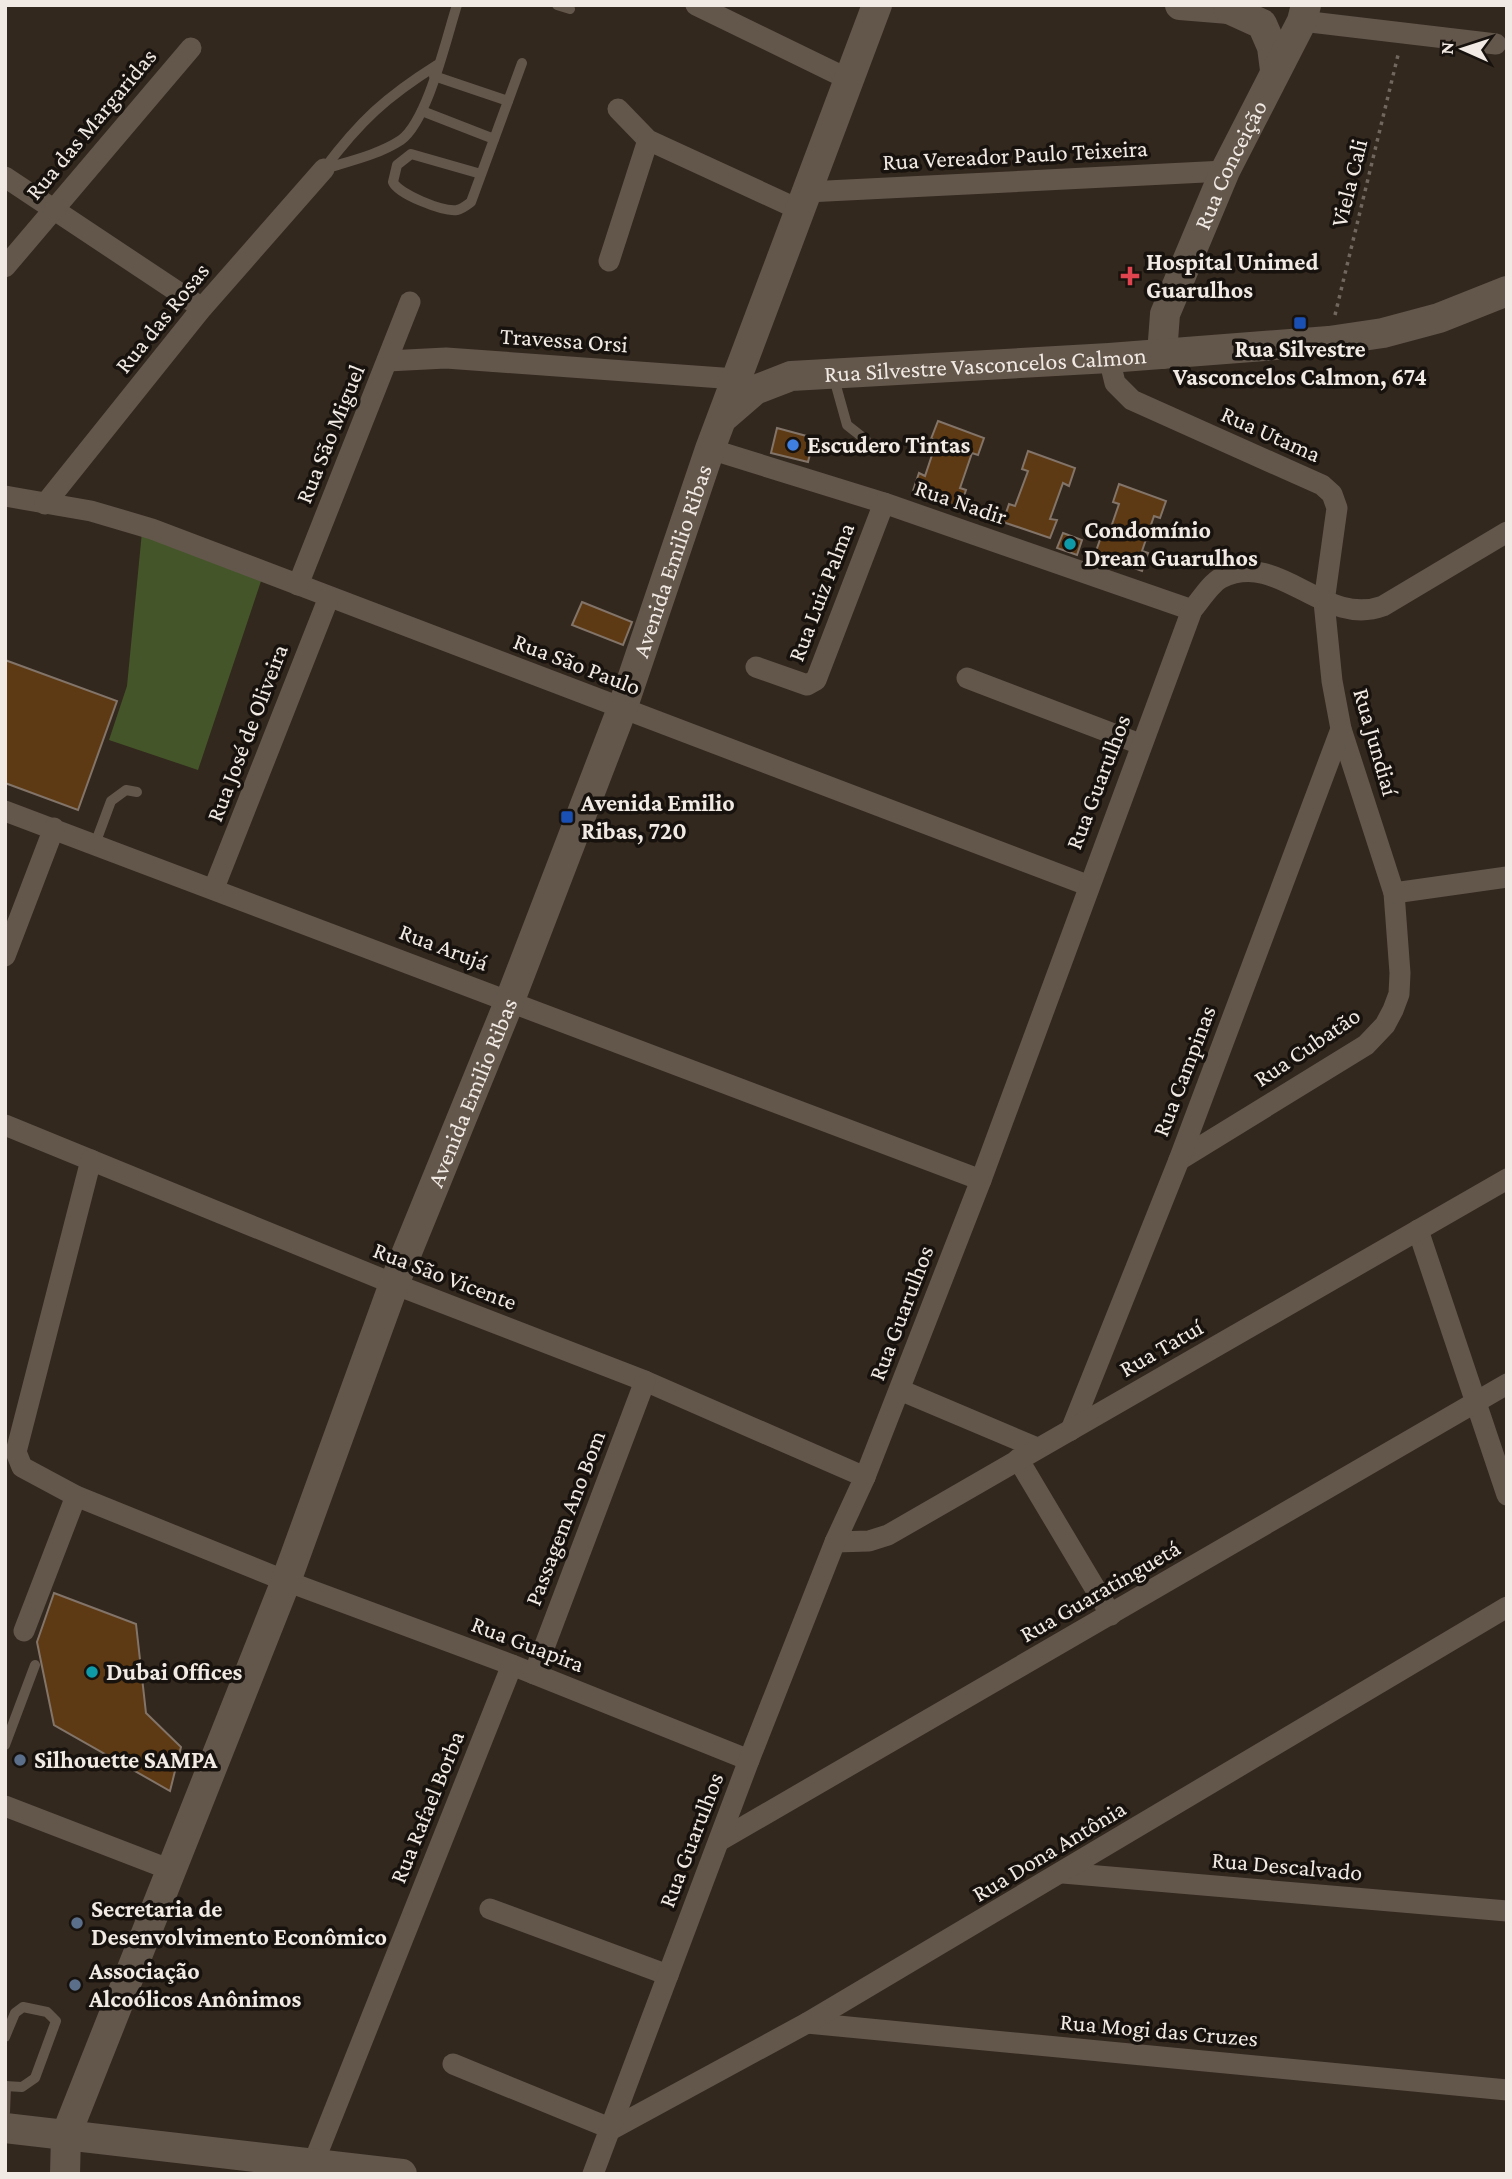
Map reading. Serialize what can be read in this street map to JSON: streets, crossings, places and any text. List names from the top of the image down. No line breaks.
{"streets":{"main road":["Rua Conceição","Rua Silvestre Vasconcelos Calmon","Avenida Emilio Ribas"],"street":["Rua das Margaridas","Rua Vereador Paulo Teixeira","Rua das Rosas","Travessa Orsi","Rua São Miguel","Rua Utama","Rua Nadir","Rua Luiz Palma","Rua São Paulo","Rua José de Oliveira","Rua Jundiaí","Rua Guarulhos","Rua Arujá","Rua Cubatão","Rua Campinas","Rua São Vicente","Rua Tatuí","Passagem Ano Bom","Rua Guaratinguetá","Rua Guapira","Rua Rafael Borba","Rua Dona Antônia","Rua Descalvado","Rua Mogi das Cruzes"],"path":["Viela Cali"]},"crossings":[["Rua Vereador Paulo Teixeira","Rua Conceição"],["Rua Vereador Paulo Teixeira","Avenida Emilio Ribas"],["Rua Conceição","Rua Silvestre Vasconcelos Calmon"],["Viela Cali","Rua Silvestre Vasconcelos Calmon"],["Rua das Rosas","Rua São Paulo"],["Travessa Orsi","Rua São Miguel"],["Travessa Orsi","Avenida Emilio Ribas"],["Rua Silvestre Vasconcelos Calmon","Rua Utama"],["Rua Silvestre Vasconcelos Calmon","Avenida Emilio Ribas"],["Rua São Miguel","Rua São Paulo"],["Rua Utama","Rua Jundiaí"],["Rua Utama","Rua Guarulhos"],["Rua Nadir","Avenida Emilio Ribas"],["Rua Nadir","Rua Luiz Palma"],["Rua Nadir","Rua Guarulhos"],["Avenida Emilio Ribas","Rua São Paulo"],["Avenida Emilio Ribas","Rua Arujá"],["Avenida Emilio Ribas","Rua São Vicente"],["Avenida Emilio Ribas","Rua Guapira"],["Rua São Paulo","Rua José de Oliveira"],["Rua São Paulo","Rua Guarulhos"],["Rua José de Oliveira","Rua Arujá"],["Rua Jundiaí","Rua Guarulhos"],["Rua Jundiaí","Rua Cubatão"],["Rua Jundiaí","Rua Campinas"],["Rua Guarulhos","Rua Arujá"],["Rua Guarulhos","Rua São Vicente"],["Rua Guarulhos","Rua Tatuí"],["Rua Guarulhos","Rua Guaratinguetá"],["Rua Guarulhos","Rua Guapira"],["Rua Guarulhos","Rua Dona Antônia"],["Rua Cubatão","Rua Campinas"],["Rua Campinas","Rua Tatuí"],["Rua São Vicente","Passagem Ano Bom"],["Rua São Vicente","Rua Guapira"],["Passagem Ano Bom","Rua Guapira"],["Rua Guapira","Rua Rafael Borba"],["Rua Dona Antônia","Rua Descalvado"],["Rua Dona Antônia","Rua Mogi das Cruzes"]],"places":{"health":["Hospital Unimed Guarulhos"],"transit":["Rua Silvestre Vasconcelos Calmon, 674","Avenida Emilio Ribas, 720"],"other":["Escudero Tintas","Condomínio Drean Guarulhos","Dubai Offices","Silhouette SAMPA","Secretaria de Desenvolvimento Econômico","Associação Alcoólicos Anônimos"]},"north":"left"}
